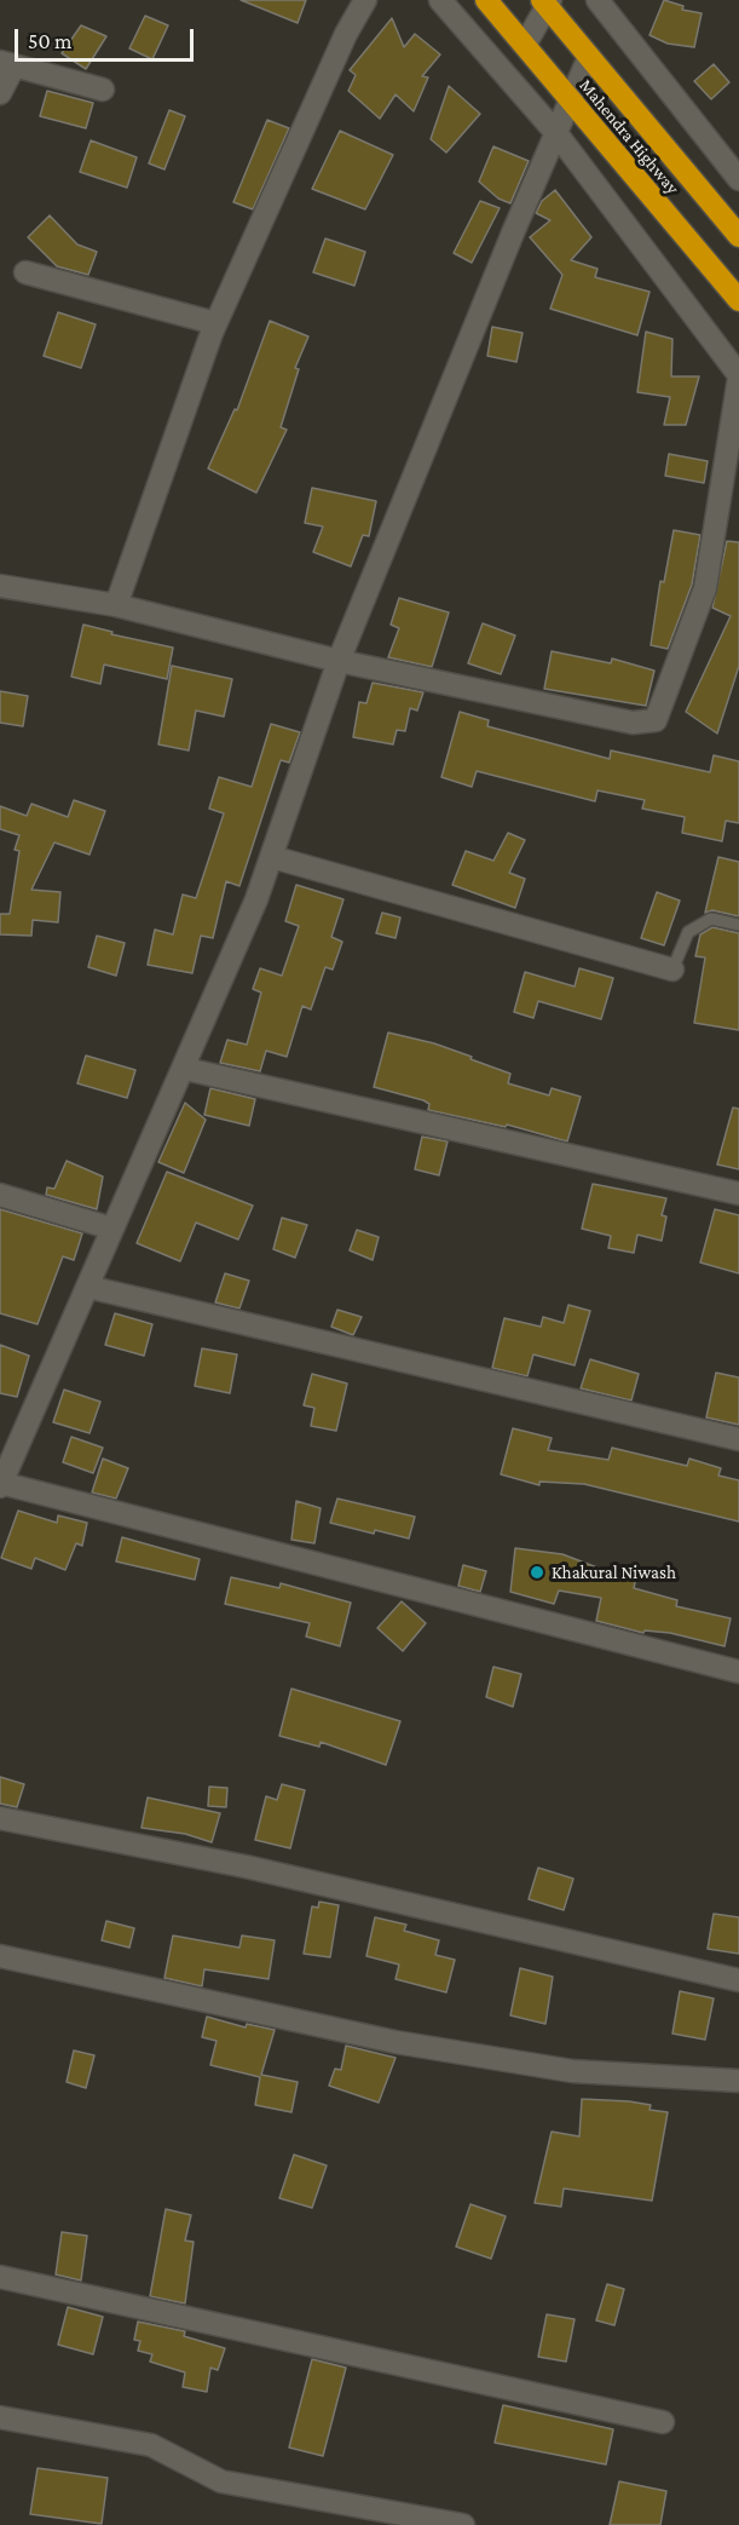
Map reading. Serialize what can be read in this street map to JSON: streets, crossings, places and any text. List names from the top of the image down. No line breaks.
{"streets":{"highway":["Mahendra Highway"]},"places":["Khakural Niwash"],"scale_bar":"50 m"}
